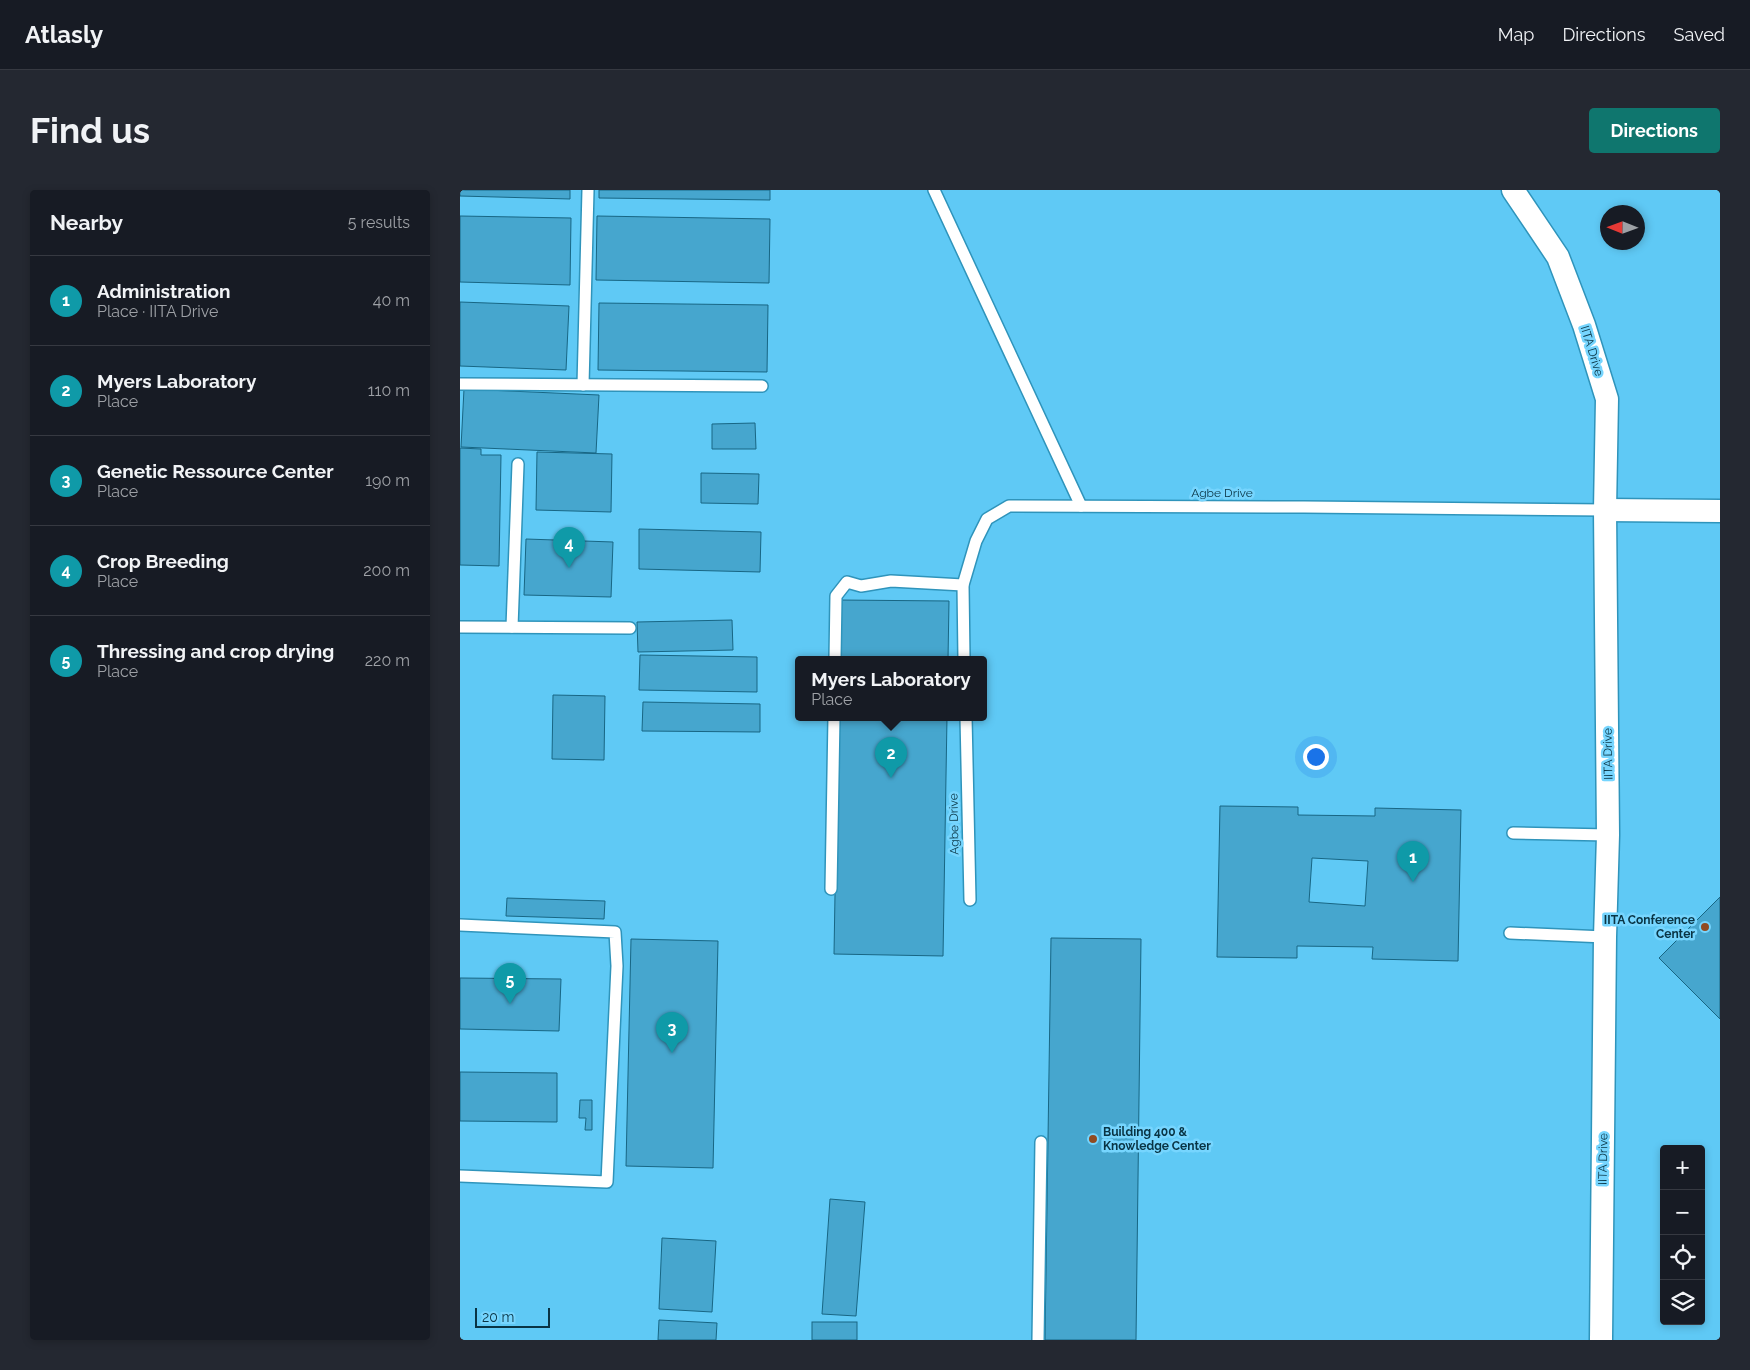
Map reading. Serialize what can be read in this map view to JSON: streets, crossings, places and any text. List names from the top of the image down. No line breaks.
{"streets":{"street":["IITA Drive"],"lane":["Agbe Drive"]},"crossings":[["IITA Drive","Agbe Drive"]],"places":["IITA Conference Center","Building 400 & Knowledge Center"],"scale_bar":"20 m","north":"left","page":{"header":"Atlasly","nav":["Map","Directions","Saved"],"buttons":"Directions","title":"Find us","heading":["Nearby","5 results"],"list":[{"mark":"1","name":"Administration","note":"Place · IITA Drive","value":"40 m"},{"mark":"2","name":"Myers Laboratory","note":"Place","value":"110 m"},{"mark":"3","name":"Genetic Ressource Center","note":"Place","value":"190 m"},{"mark":"4","name":"Crop Breeding","note":"Place","value":"200 m"},{"mark":"5","name":"Thressing and crop drying","note":"Place","value":"220 m"}],"pins":["4","2","1","5","3"],"popup":["Myers Laboratory","Place"],"map_buttons":["+","−"],"scale":"20 m"}}
